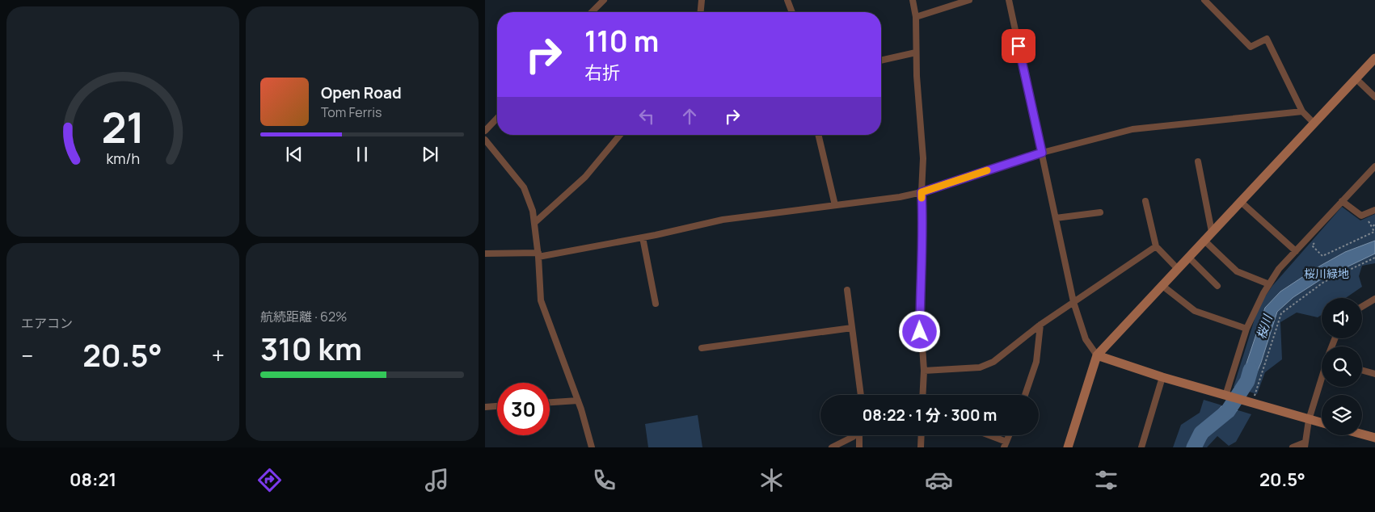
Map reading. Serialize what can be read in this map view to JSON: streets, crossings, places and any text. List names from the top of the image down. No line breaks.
{"water":["桜川"],"parks":["桜川緑地"],"page":{"turn":["110 m","右折"],"song":["Open Road","Tom Ferris"],"tile":["エアコン",["航続距離 · 62%","310 km"]],"heat":["−","20.5°","+"],"limit":"30","trip":"08:22 · 1 分 · 300 m","tabs":["08:21","20.5°"],"gauge":["21","km/h"]}}
